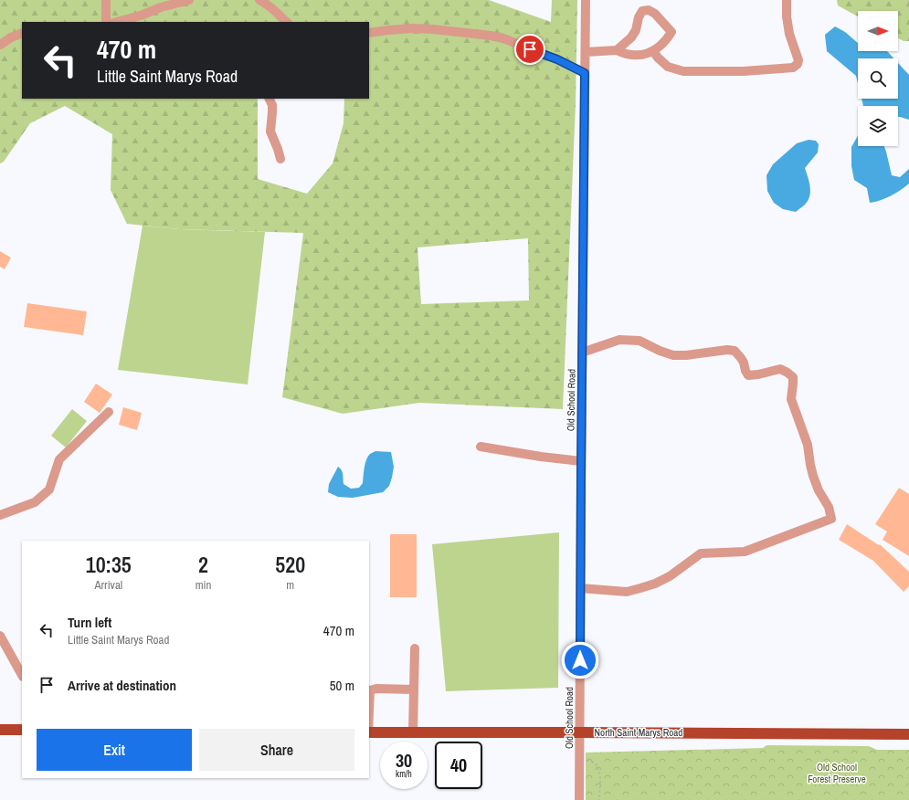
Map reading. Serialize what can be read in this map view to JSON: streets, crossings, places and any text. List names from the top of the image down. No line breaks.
{"streets":{"main road":["North Saint Marys Road"],"street":["Old School Road"]},"crossings":[["Old School Road","North Saint Marys Road"]],"parks":["Old School Forest Preserve"],"north":"right","page":{"turn":["470 m","Little Saint Marys Road"],"eta":["10:35","Arrival","2","min","520","m"],"list":[{"name":"Turn left","note":"Little Saint Marys Road","value":"470 m"},{"name":"Arrive at destination","value":"50 m"}],"buttons":["Exit","Share"],"speed":"30 km/h","limit":"40"}}
